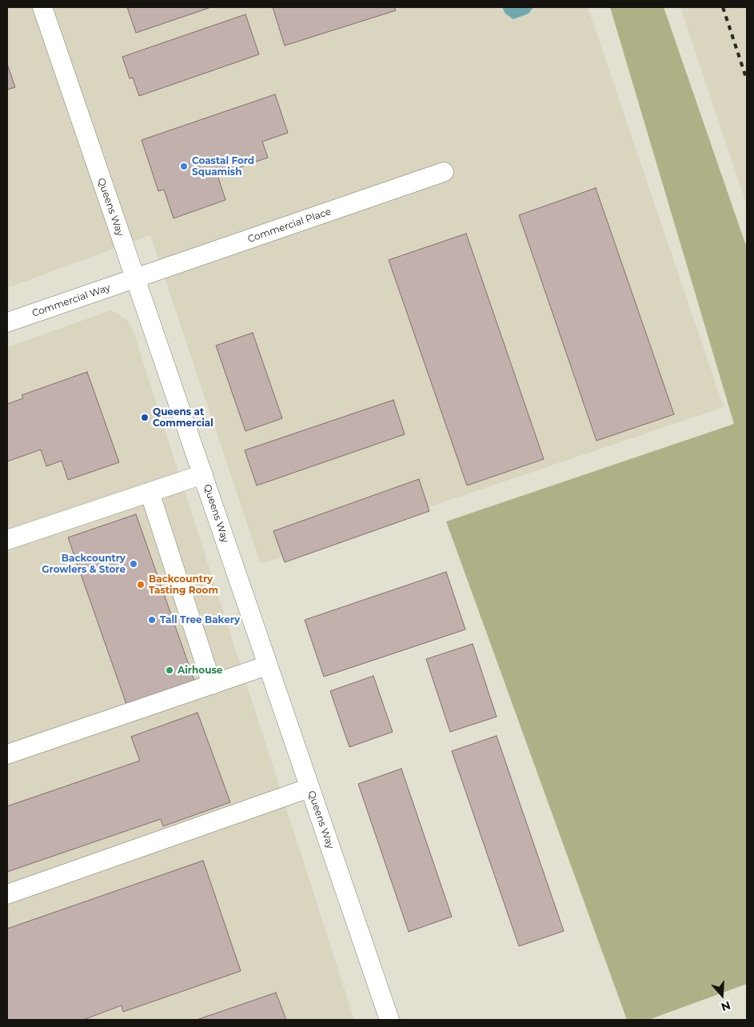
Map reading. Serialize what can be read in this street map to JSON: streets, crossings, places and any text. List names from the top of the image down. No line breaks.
{"streets":{"street":["Queens Way","Commercial Place","Commercial Way"]},"crossings":[["Queens Way","Commercial Place"],["Queens Way","Commercial Way"],["Commercial Place","Commercial Way"]],"places":["Coastal Ford Squamish","Queens at Commercial","Backcountry Growlers & Store","Backcountry Tasting Room","Tall Tree Bakery","Airhouse"],"north":"bottom"}
